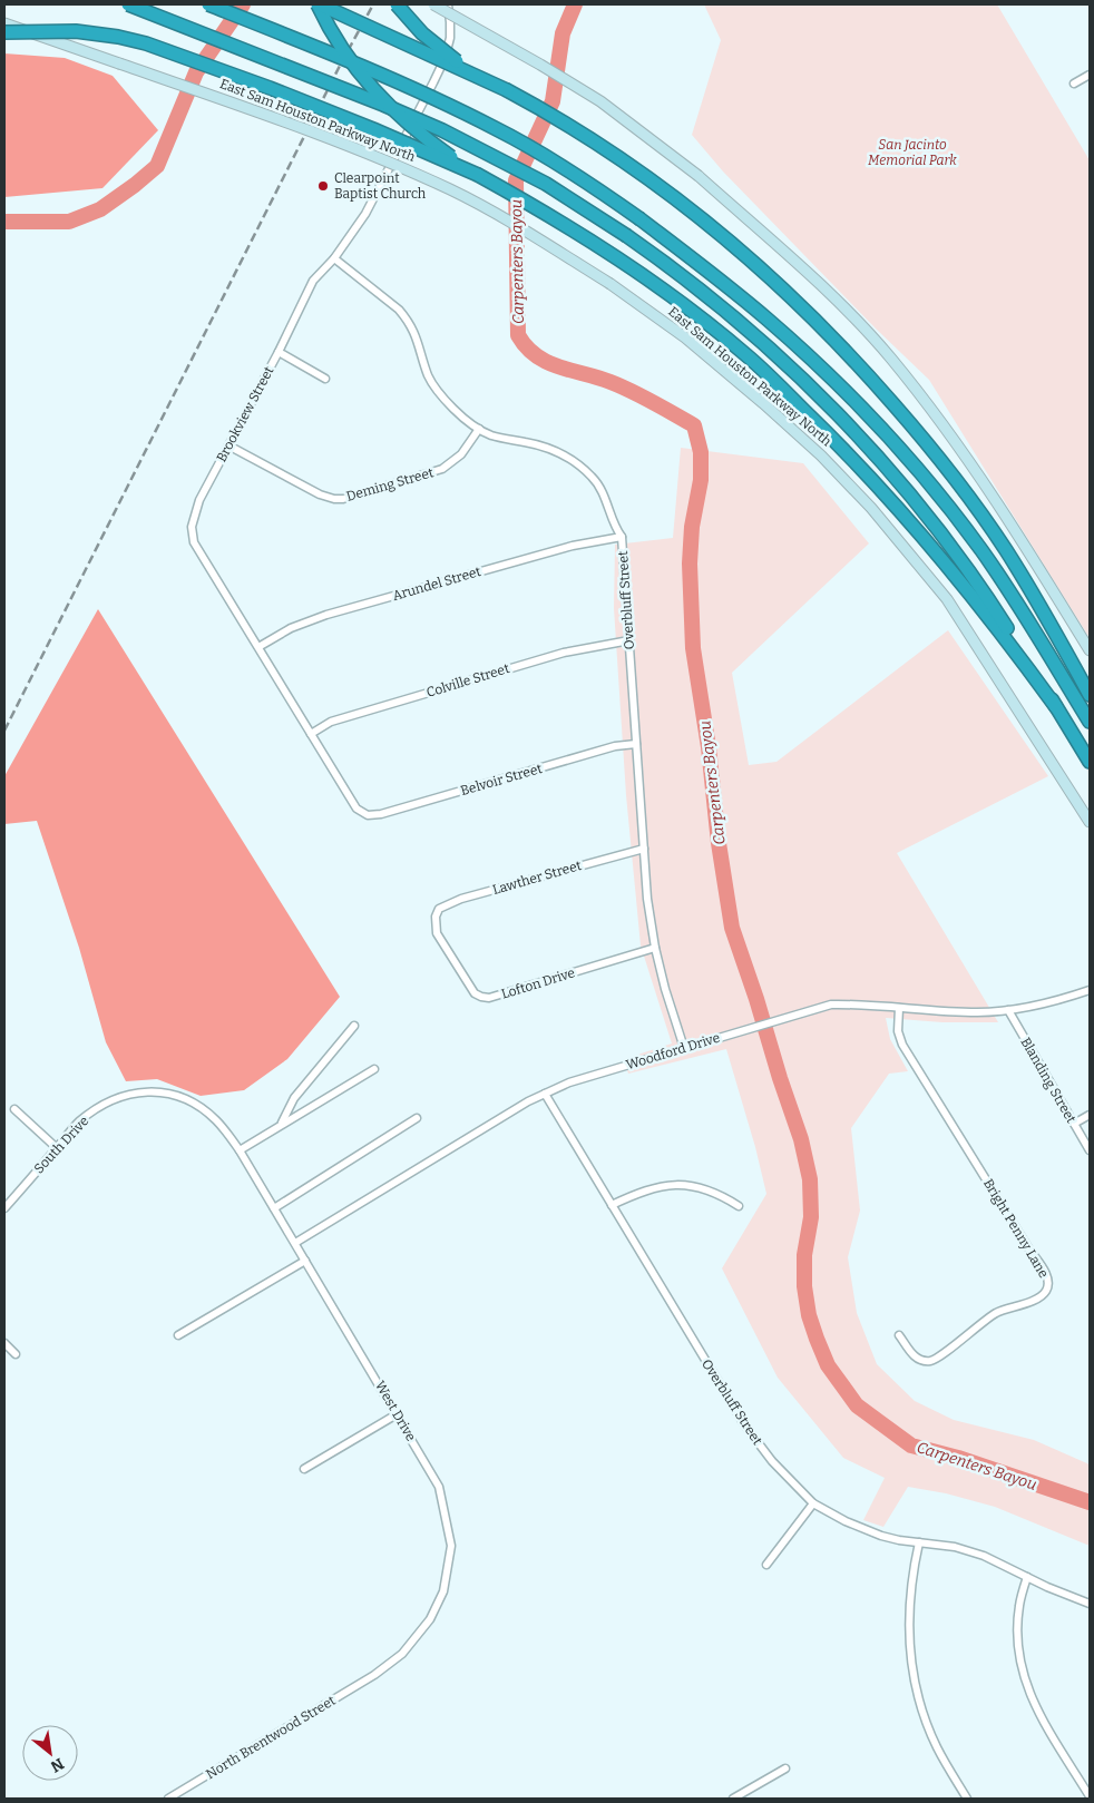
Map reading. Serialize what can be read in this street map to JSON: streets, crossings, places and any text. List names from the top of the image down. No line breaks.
{"streets":{"highway":["East Sam Houston Parkway North"],"street":["Brookview Street","Deming Street","Arundel Street","Overbluff Street","Colville Street","Belvoir Street","Lawther Street","Lofton Drive","Woodford Drive","Blanding Street","South Drive","Bright Penny Lane","West Drive","North Brentwood Street"]},"crossings":[["Brookview Street","Deming Street"],["Brookview Street","Arundel Street"],["Brookview Street","Overbluff Street"],["Brookview Street","Colville Street"],["Brookview Street","Belvoir Street"],["Deming Street","Overbluff Street"],["Arundel Street","Overbluff Street"],["Overbluff Street","Colville Street"],["Overbluff Street","Belvoir Street"],["Overbluff Street","Lawther Street"],["Overbluff Street","Lofton Drive"],["Overbluff Street","Woodford Drive"],["Lawther Street","Lofton Drive"],["Woodford Drive","Blanding Street"],["Woodford Drive","Bright Penny Lane"],["Woodford Drive","West Drive"],["South Drive","West Drive"],["West Drive","North Brentwood Street"]],"water":["Carpenters Bayou"],"parks":["San Jacinto Memorial Park"],"places":["Clearpoint Baptist Church"],"north":"bottom right"}
